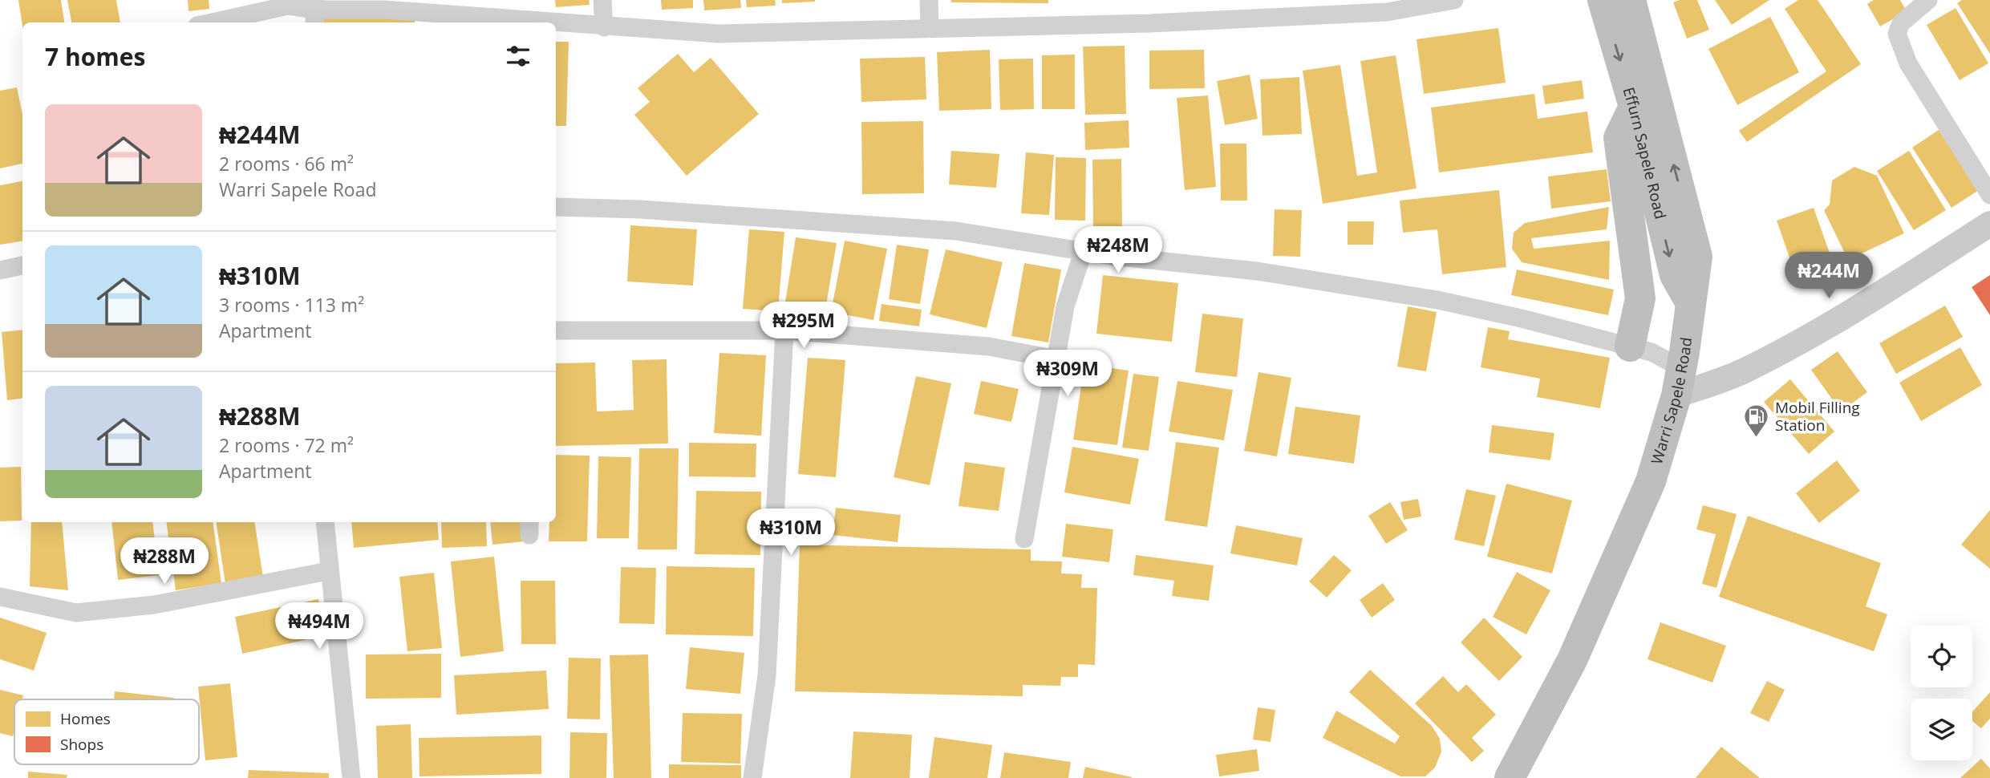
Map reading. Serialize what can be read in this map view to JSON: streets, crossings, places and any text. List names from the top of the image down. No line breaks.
{"streets":{"highway":["Effurn Sapele Road","Warri Sapele Road"]},"crossings":[["Effurn Sapele Road","Warri Sapele Road"]],"places":{"fuel station":["Mobil Filling Station"]},"legend":["Homes","Shops"],"page":{"heading":"7 homes","list":[{"name":"₦244M","note":"2 rooms · 66 m² · Warri Sapele Road"},{"name":"₦310M","note":"3 rooms · 113 m² · Apartment"},{"name":"₦288M","note":"2 rooms · 72 m² · Apartment"}],"price":["₦248M","₦244M","₦295M","₦309M","₦310M","₦288M","₦494M"]}}
